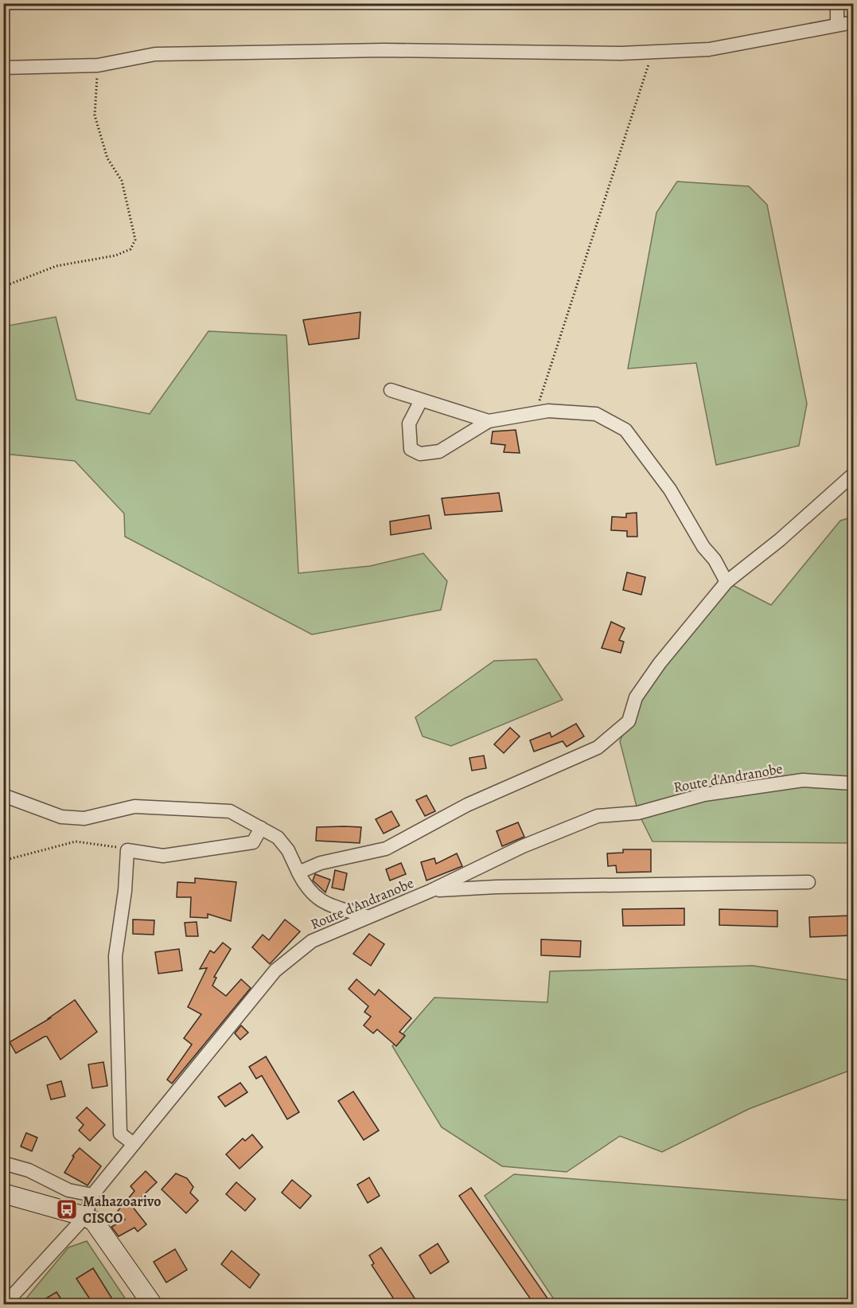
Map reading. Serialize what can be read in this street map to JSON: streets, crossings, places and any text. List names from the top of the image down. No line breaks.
{"streets":{"street":["Route d'Andranobe"]},"places":{"bus stop":["Mahazoarivo CISCO"]}}
